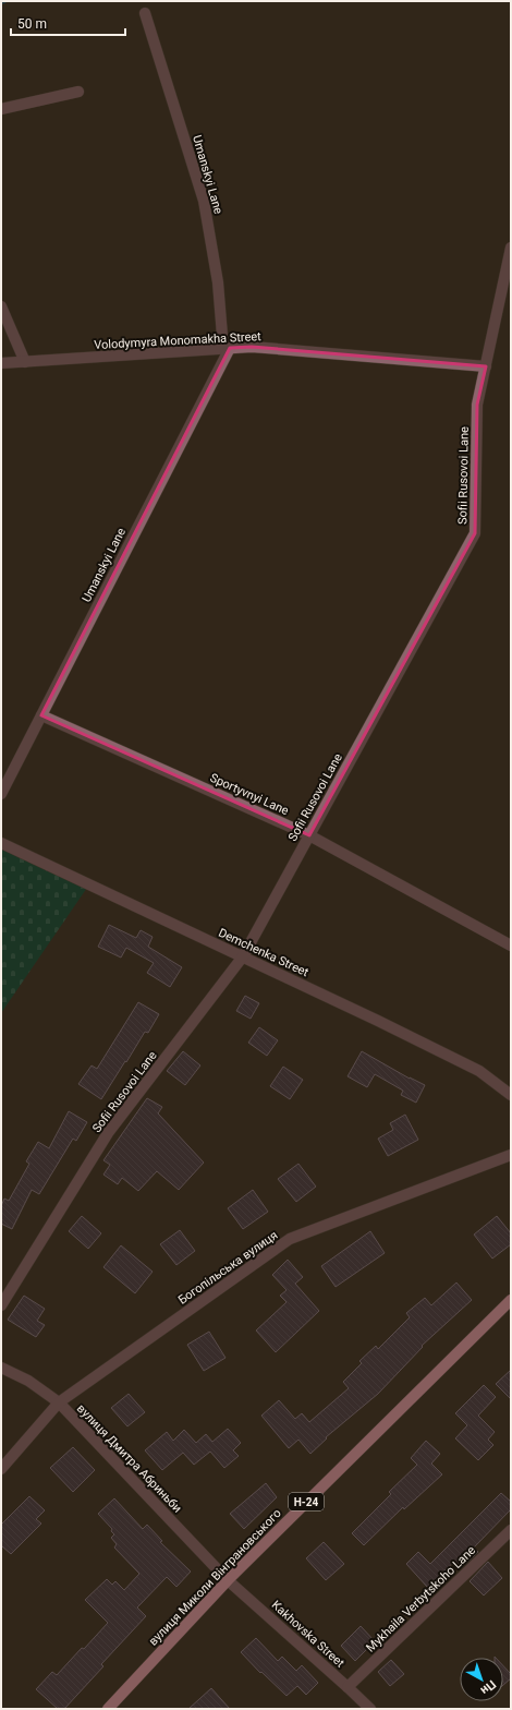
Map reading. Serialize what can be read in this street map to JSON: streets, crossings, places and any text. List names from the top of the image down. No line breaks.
{"streets":{"main road":["Н-24","вулиця Миколи Вінграновського"],"street":["Umanskyi Lane","Volodymyra Monomakha Street","Sofii Rusovoi Lane","Sportyvnyi Lane","Demchenka Street","Богопільська вулиця","вулиця Дмитра Абриньби","Mykhaila Verbytskoho Lane","Kakhovska Street"]},"crossings":[["Umanskyi Lane","Volodymyra Monomakha Street"],["Umanskyi Lane","Sportyvnyi Lane"],["Volodymyra Monomakha Street","Sofii Rusovoi Lane"],["Sofii Rusovoi Lane","Sportyvnyi Lane"],["Sofii Rusovoi Lane","Demchenka Street"],["Богопільська вулиця","вулиця Дмитра Абриньби"],["вулиця Дмитра Абриньби","вулиця Миколи Вінграновського"],["вулиця Дмитра Абриньби","Kakhovska Street"],["вулиця Миколи Вінграновського","Kakhovska Street"],["Mykhaila Verbytskoho Lane","Kakhovska Street"]],"scale_bar":"50 m","north":"bottom right"}
